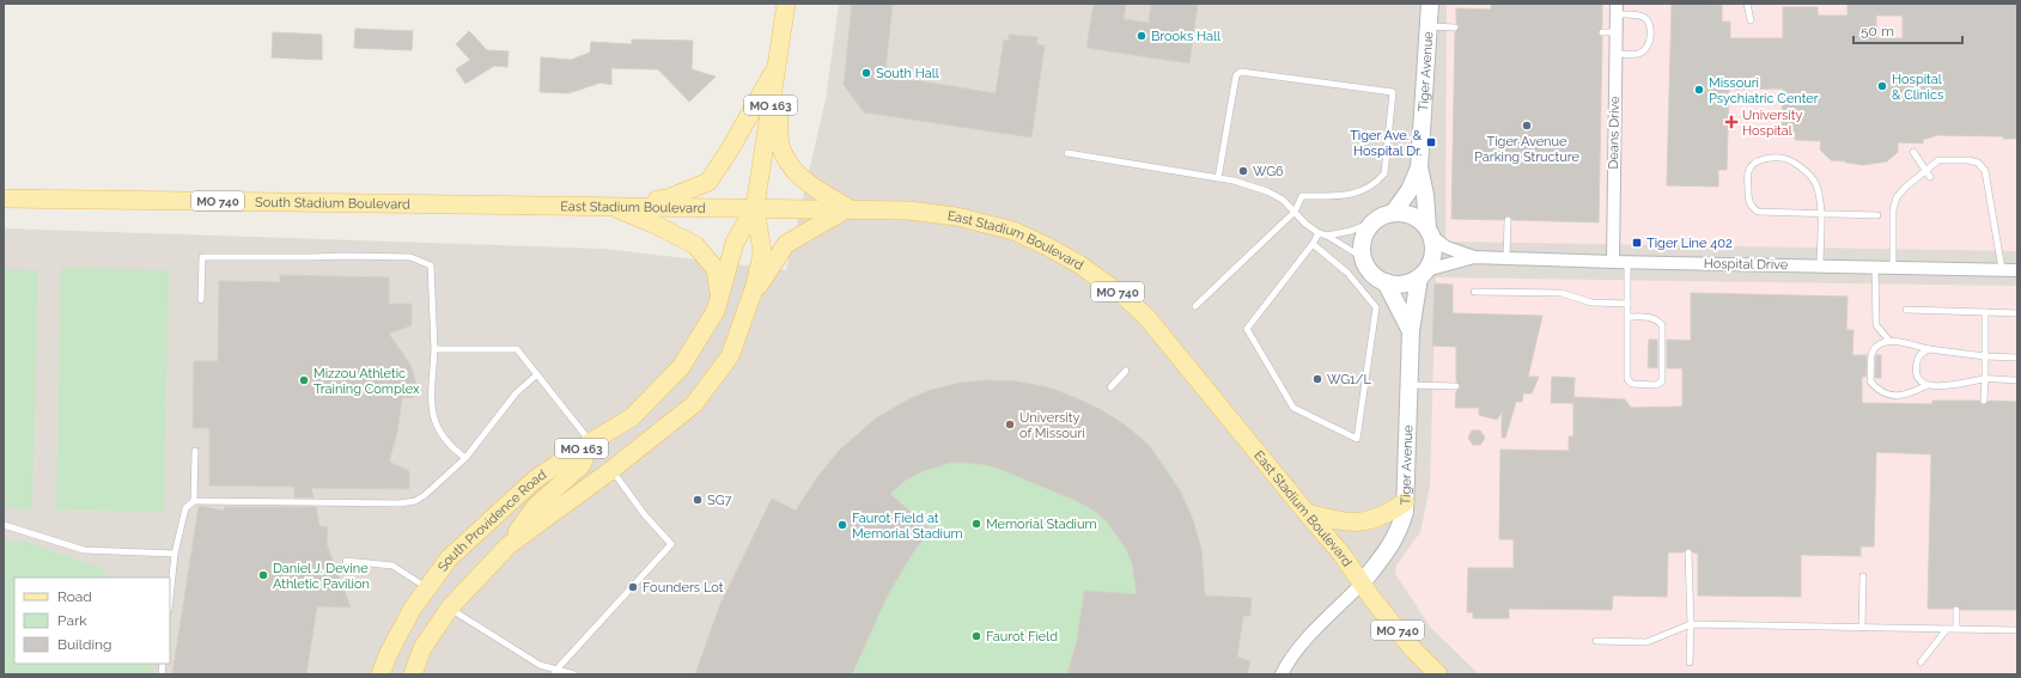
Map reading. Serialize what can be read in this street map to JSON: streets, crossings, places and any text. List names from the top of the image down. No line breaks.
{"streets":{"main road":["MO 163","MO 740","South Stadium Boulevard","East Stadium Boulevard","South Providence Road"],"street":["Tiger Avenue","Deans Drive","Hospital Drive"]},"crossings":[["Tiger Avenue","East Stadium Boulevard"],["Tiger Avenue","Hospital Drive"],["Deans Drive","Hospital Drive"],["South Stadium Boulevard","East Stadium Boulevard"],["East Stadium Boulevard","South Providence Road"]],"places":{"other":["Brooks Hall","South Hall","Hospital & Clinics","Missouri Psychiatric Center","Tiger Avenue Parking Structure","WG6","WG1/L","Mizzou Athletic Training Complex","University of Missouri","SG7","Memorial Stadium","Faurot Field at Memorial Stadium","Daniel J. Devine Athletic Pavilion","Founders Lot","Faurot Field"],"health":["University Hospital"],"transit":["Tiger Ave. & Hospital Dr.","Tiger Line 402"]},"legend":["Road","Park","Building"],"scale_bar":"50 m"}
